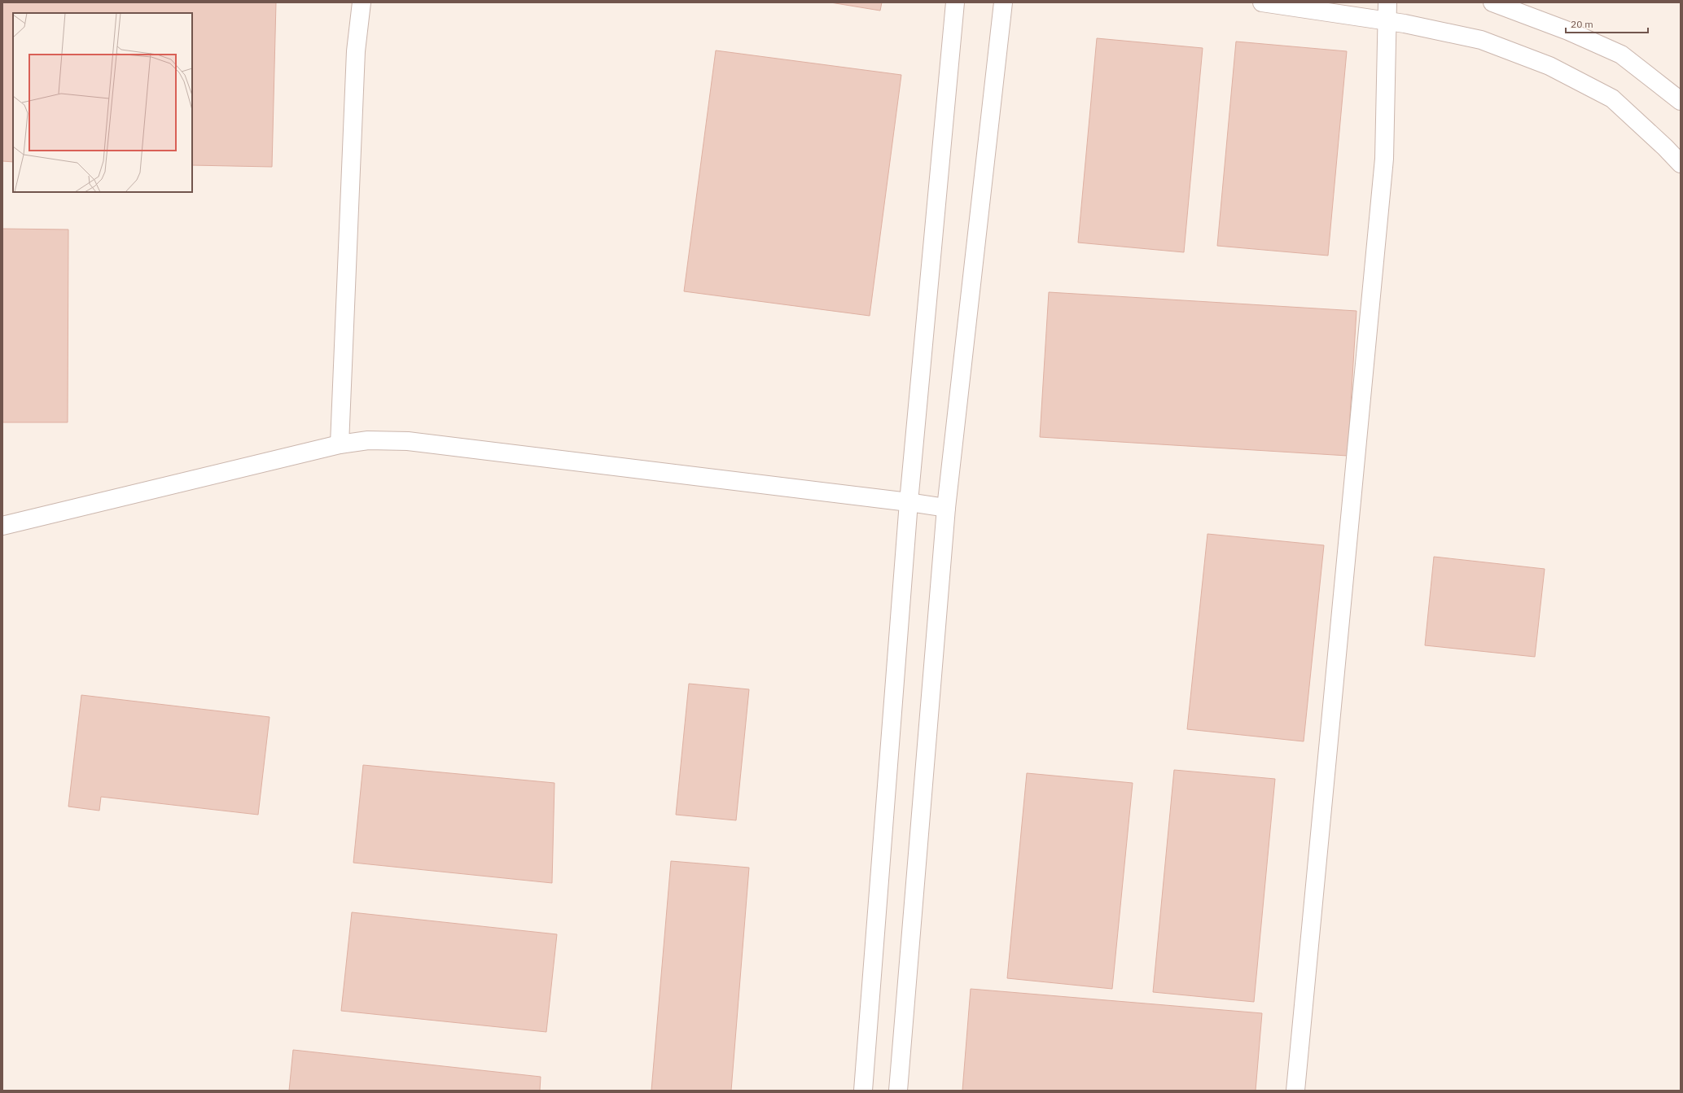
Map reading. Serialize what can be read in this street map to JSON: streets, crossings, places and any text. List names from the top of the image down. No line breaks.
{"scale_bar":"20 m"}
